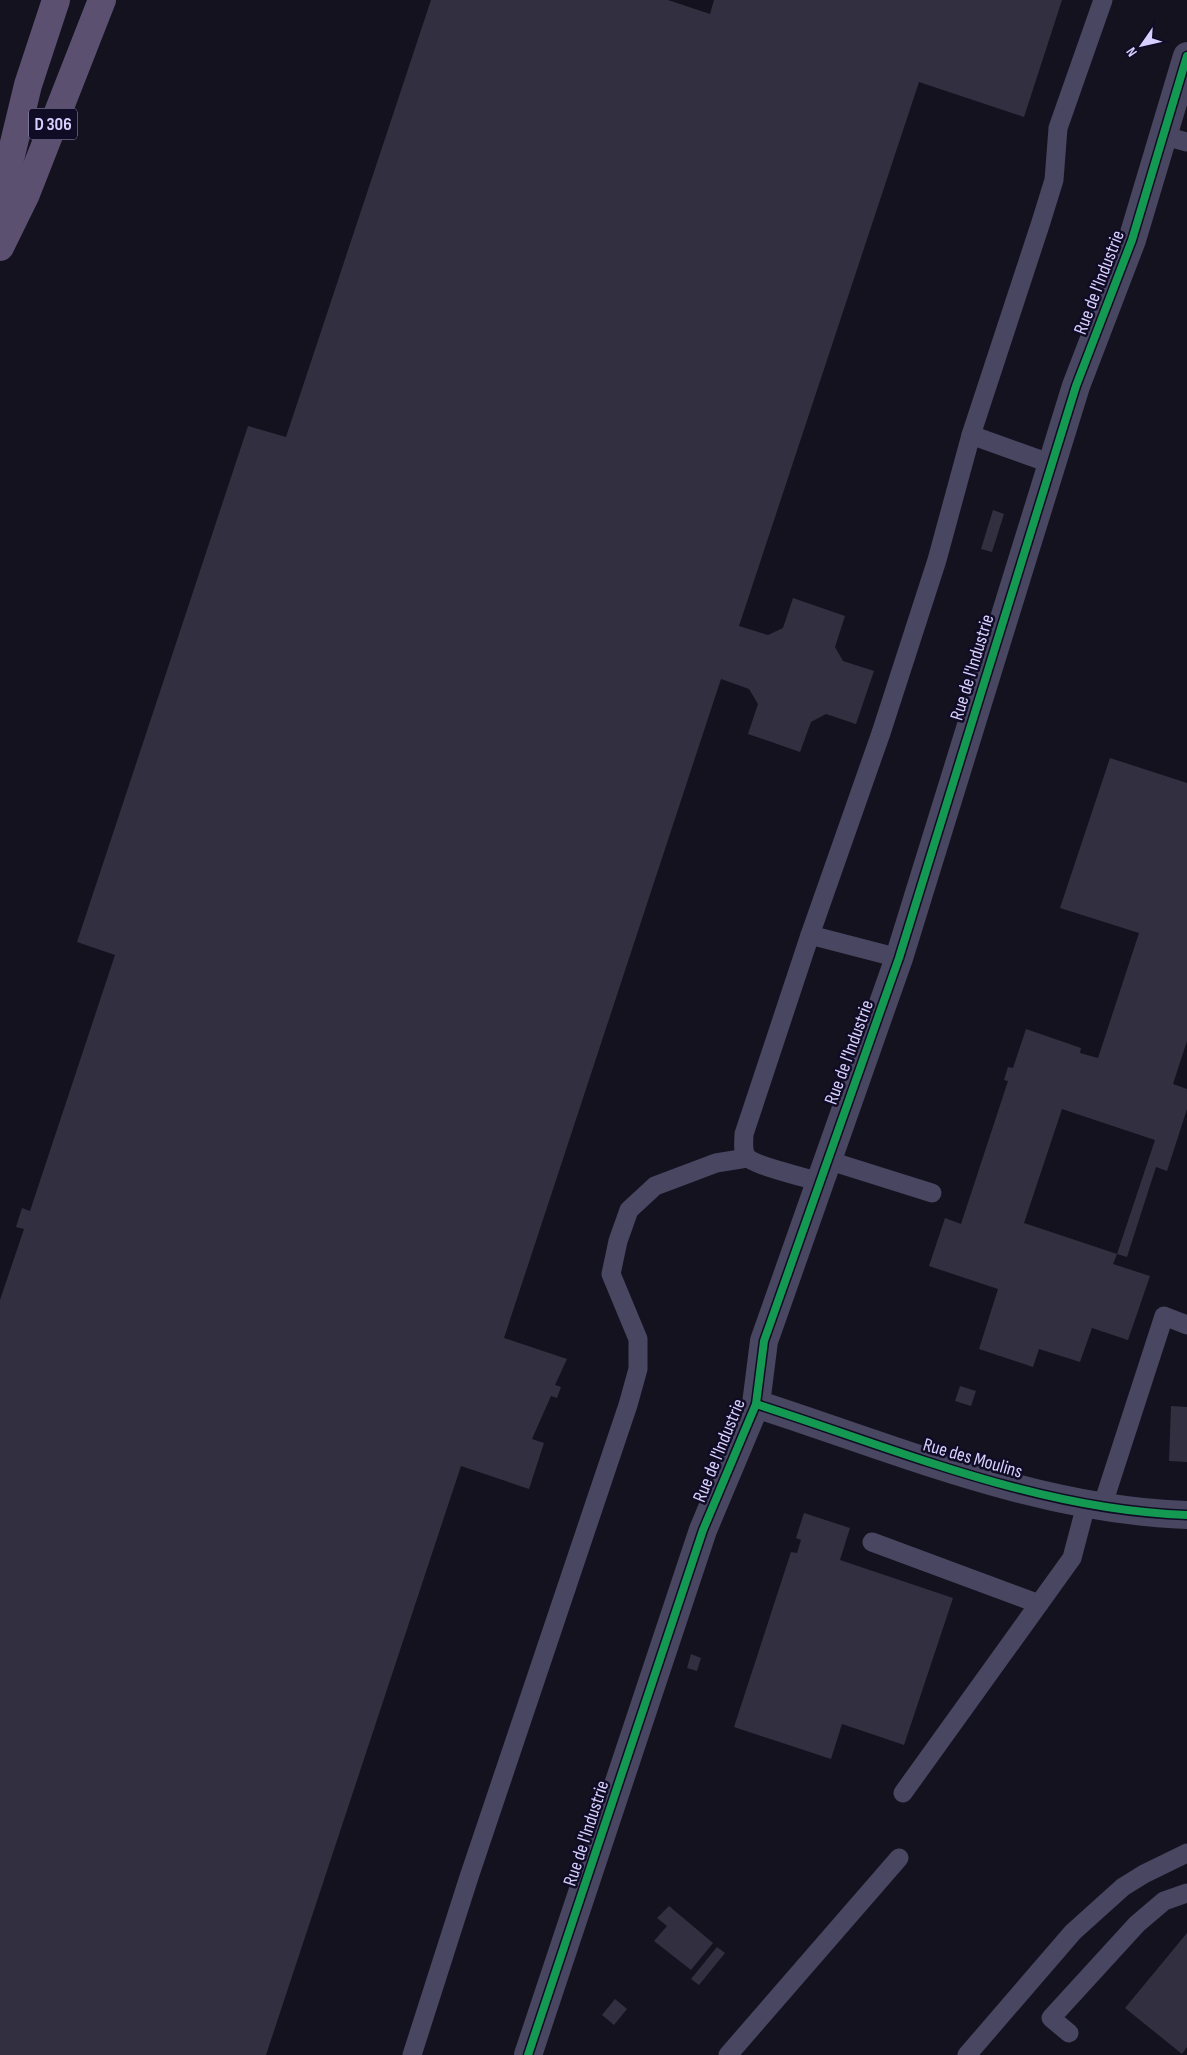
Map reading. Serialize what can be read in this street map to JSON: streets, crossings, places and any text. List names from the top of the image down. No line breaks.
{"streets":{"main road":["D 306"],"street":["Rue de l'Industrie","Rue des Moulins"]},"crossings":[["Rue de l'Industrie","Rue des Moulins"]],"north":"bottom left"}
